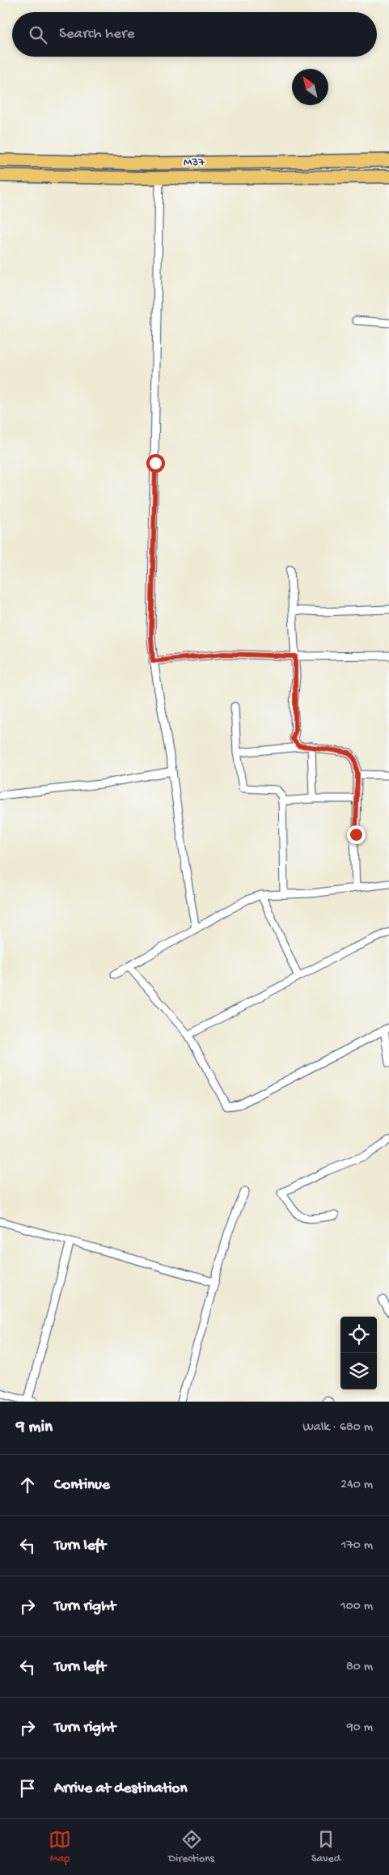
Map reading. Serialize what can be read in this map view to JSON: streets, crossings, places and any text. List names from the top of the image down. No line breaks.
{"streets":{"highway":["M37"]},"north":"top left","page":{"search":"Search here","heading":["9 min","Walk · 680 m"],"list":[["Continue","240 m"],["Turn left","170 m"],["Turn right","100 m"],["Turn left","80 m"],["Turn right","90 m"],"Arrive at destination"],"nav":["Map","Directions","Saved"]}}
